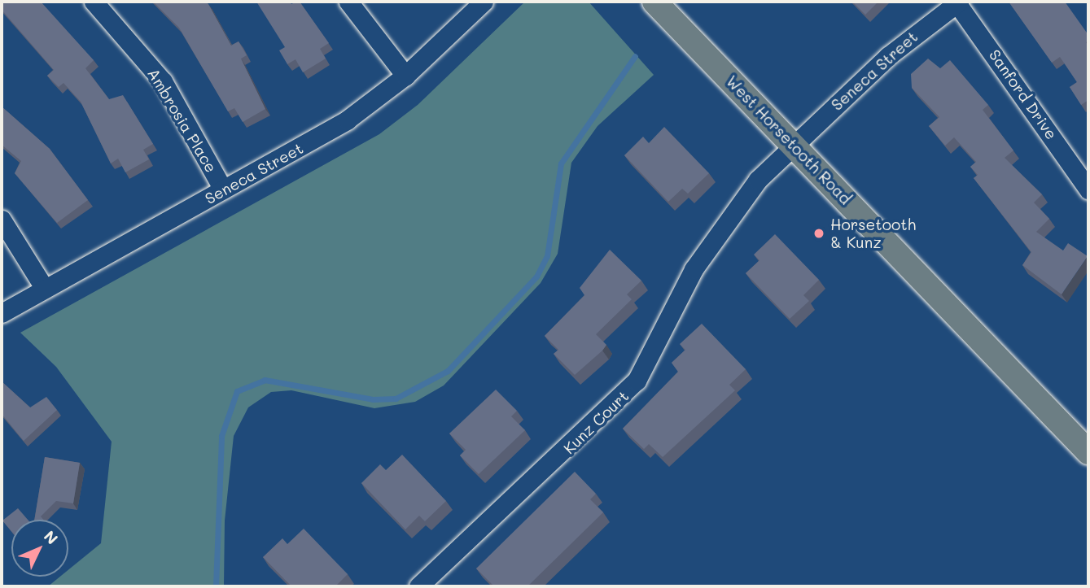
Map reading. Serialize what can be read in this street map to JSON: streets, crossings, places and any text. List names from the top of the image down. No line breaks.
{"streets":{"main road":["West Horsetooth Road"],"street":["Seneca Street","Sanford Drive","Ambrosia Place","Kunz Court"]},"crossings":[["Seneca Street","Sanford Drive"],["Seneca Street","Ambrosia Place"],["Seneca Street","West Horsetooth Road"],["Seneca Street","Kunz Court"],["West Horsetooth Road","Kunz Court"]],"places":["Horsetooth & Kunz"],"north":"top right"}
